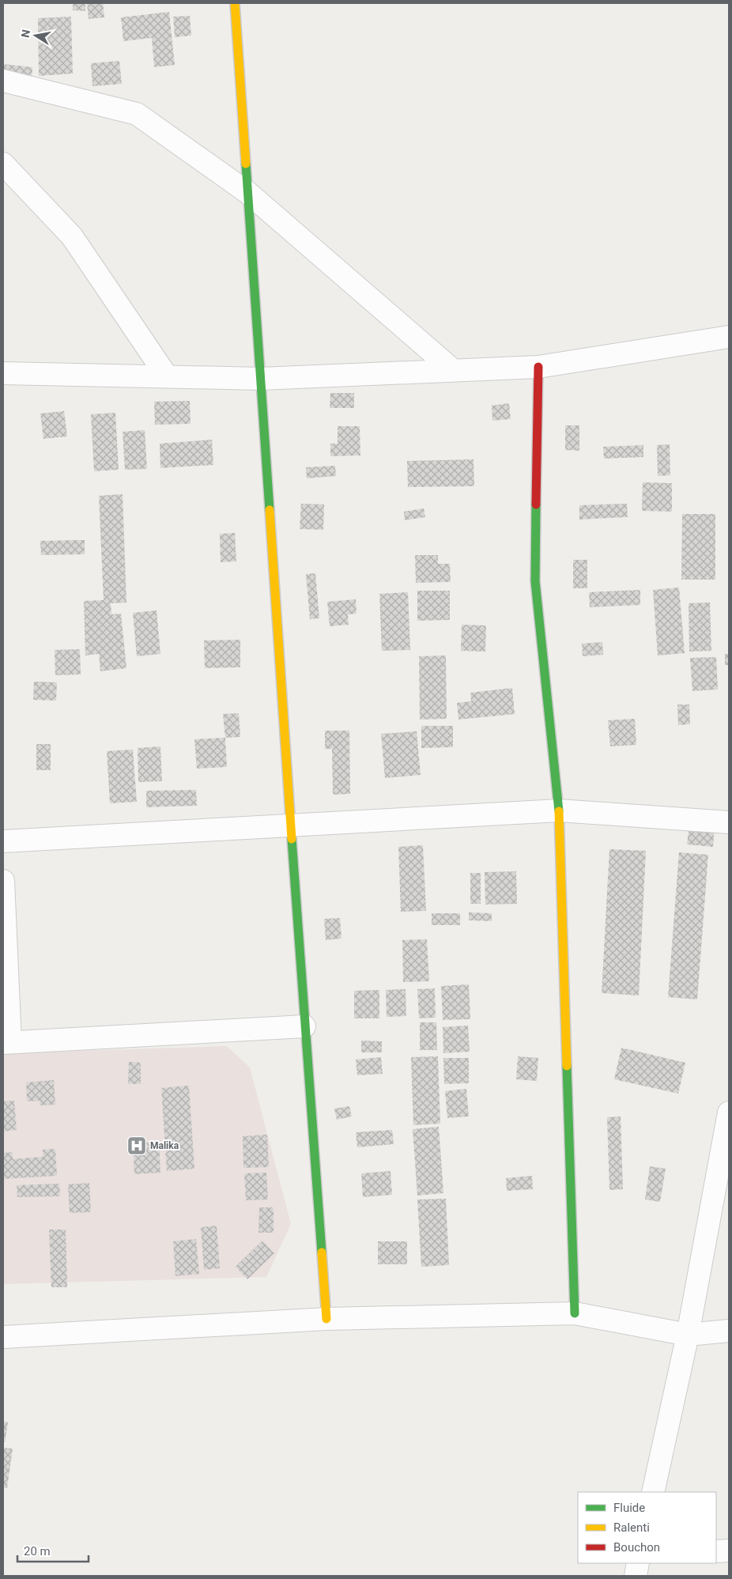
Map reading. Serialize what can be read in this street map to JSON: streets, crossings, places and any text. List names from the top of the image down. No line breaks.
{"places":{"hospital":["Malika"]},"legend":["Fluide","Ralenti","Bouchon"],"scale_bar":"20 m","north":"left"}
